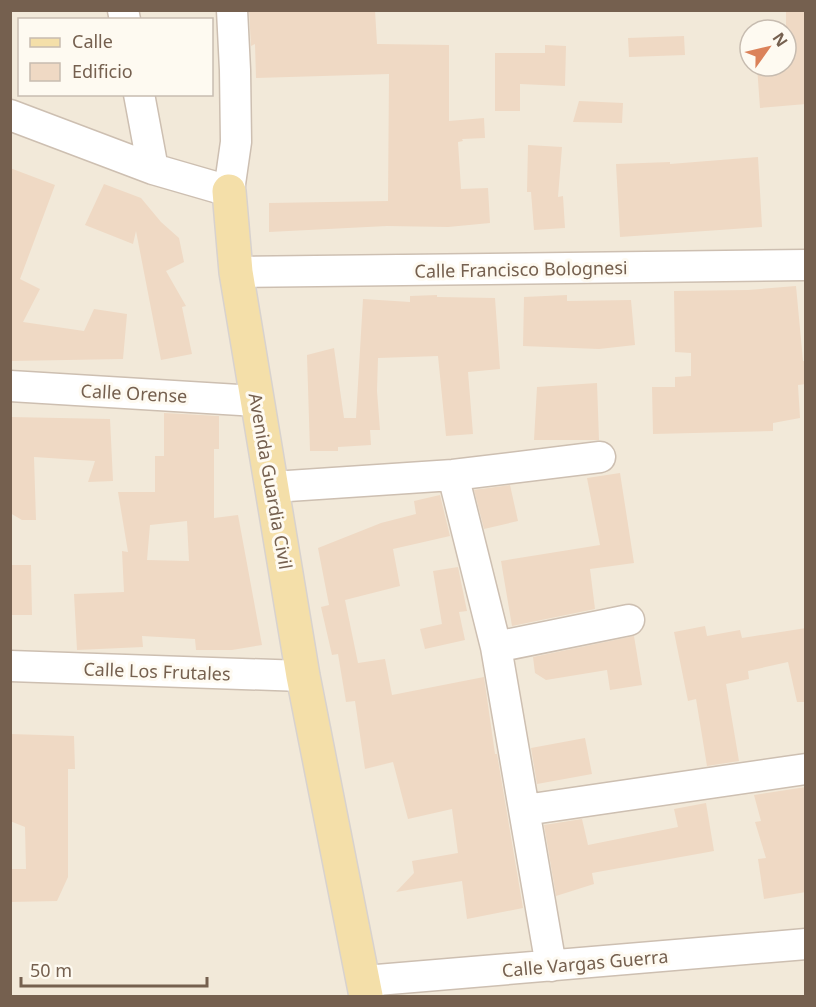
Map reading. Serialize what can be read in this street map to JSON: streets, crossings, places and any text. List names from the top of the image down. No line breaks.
{"streets":{"main road":["Avenida Guardia Civil"],"street":["Calle Francisco Bolognesi","Calle Orense","Calle Los Frutales","Calle Vargas Guerra"]},"crossings":[["Calle Francisco Bolognesi","Avenida Guardia Civil"],["Calle Orense","Avenida Guardia Civil"],["Avenida Guardia Civil","Calle Los Frutales"],["Avenida Guardia Civil","Calle Vargas Guerra"]],"legend":["Calle","Edificio"],"scale_bar":"50 m","north":"top right"}
